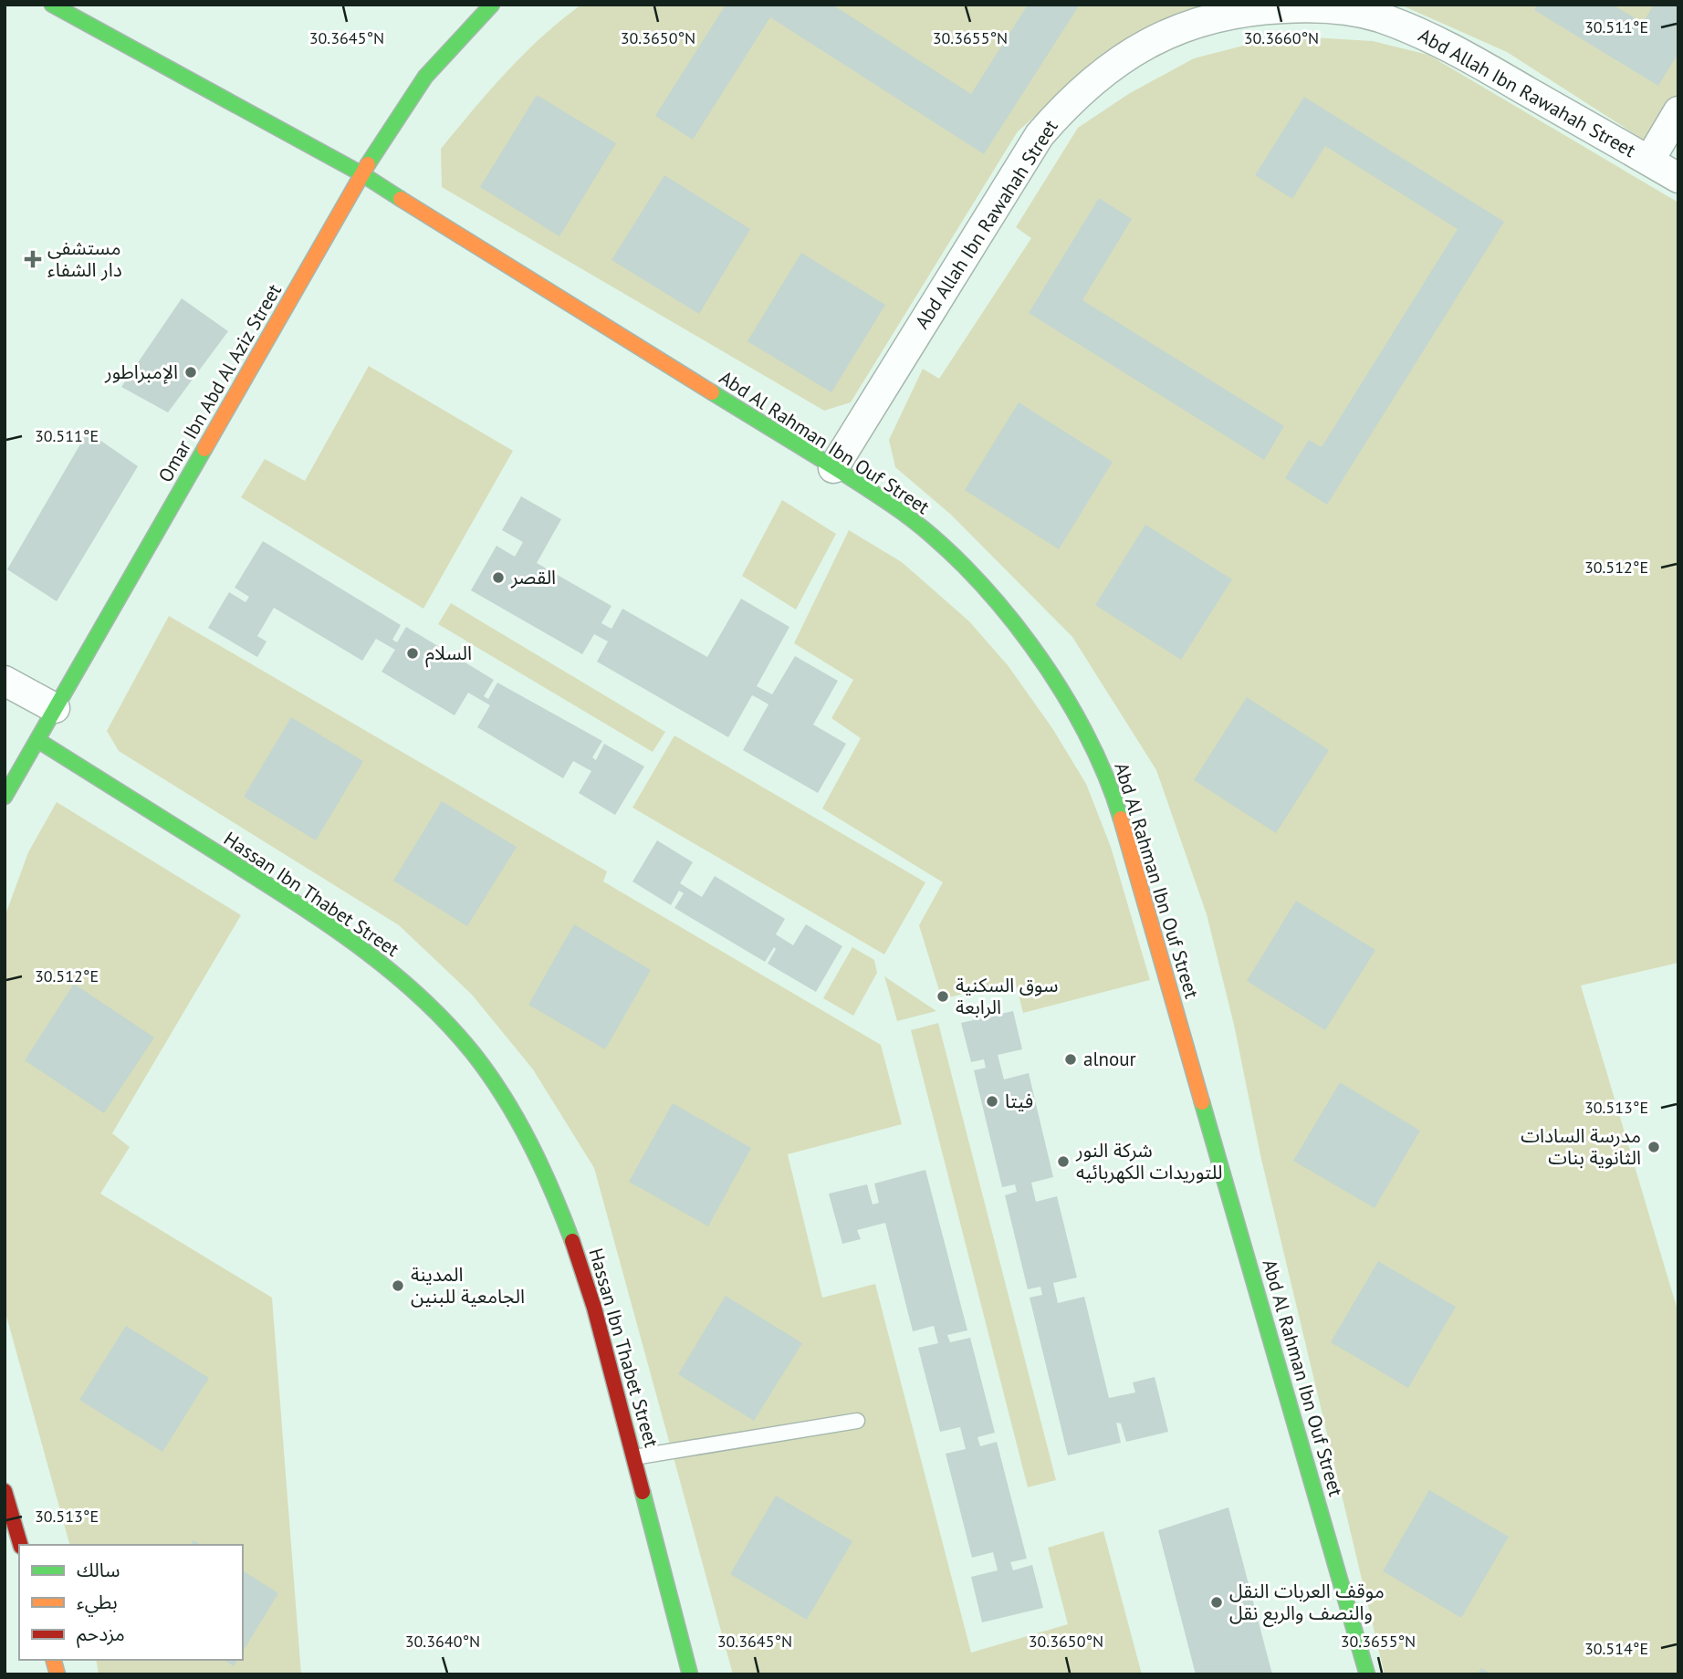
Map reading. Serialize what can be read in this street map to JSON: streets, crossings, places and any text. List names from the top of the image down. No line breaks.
{"streets":{"street":["Abd Allah Ibn Rawahah Street","Omar Ibn Abd Al Aziz Street","Abd Al Rahman Ibn Ouf Street","Hassan Ibn Thabet Street"]},"crossings":[["Abd Allah Ibn Rawahah Street","Abd Al Rahman Ibn Ouf Street"],["Omar Ibn Abd Al Aziz Street","Abd Al Rahman Ibn Ouf Street"],["Omar Ibn Abd Al Aziz Street","Hassan Ibn Thabet Street"]],"places":{"health":["مستشفى دار الشفاء"],"other":["الإمبراطور","القصر","السلام","سوق السكنية الرابعة","alnour","فيتا","مدرسة السادات الثانوية بنات","شركة النور للتوريدات الكهربائيه","المدينة الجامعية للبنين","موقف العربات النقل والنصف والربع نقل"]},"legend":["سالك","بطيء","مزدحم"],"coordinates":["30.511°E","30.3645°N","30.3650°N","30.3655°N","30.3660°N","30.512°E","30.513°E","30.3640°N","30.514°E"]}
